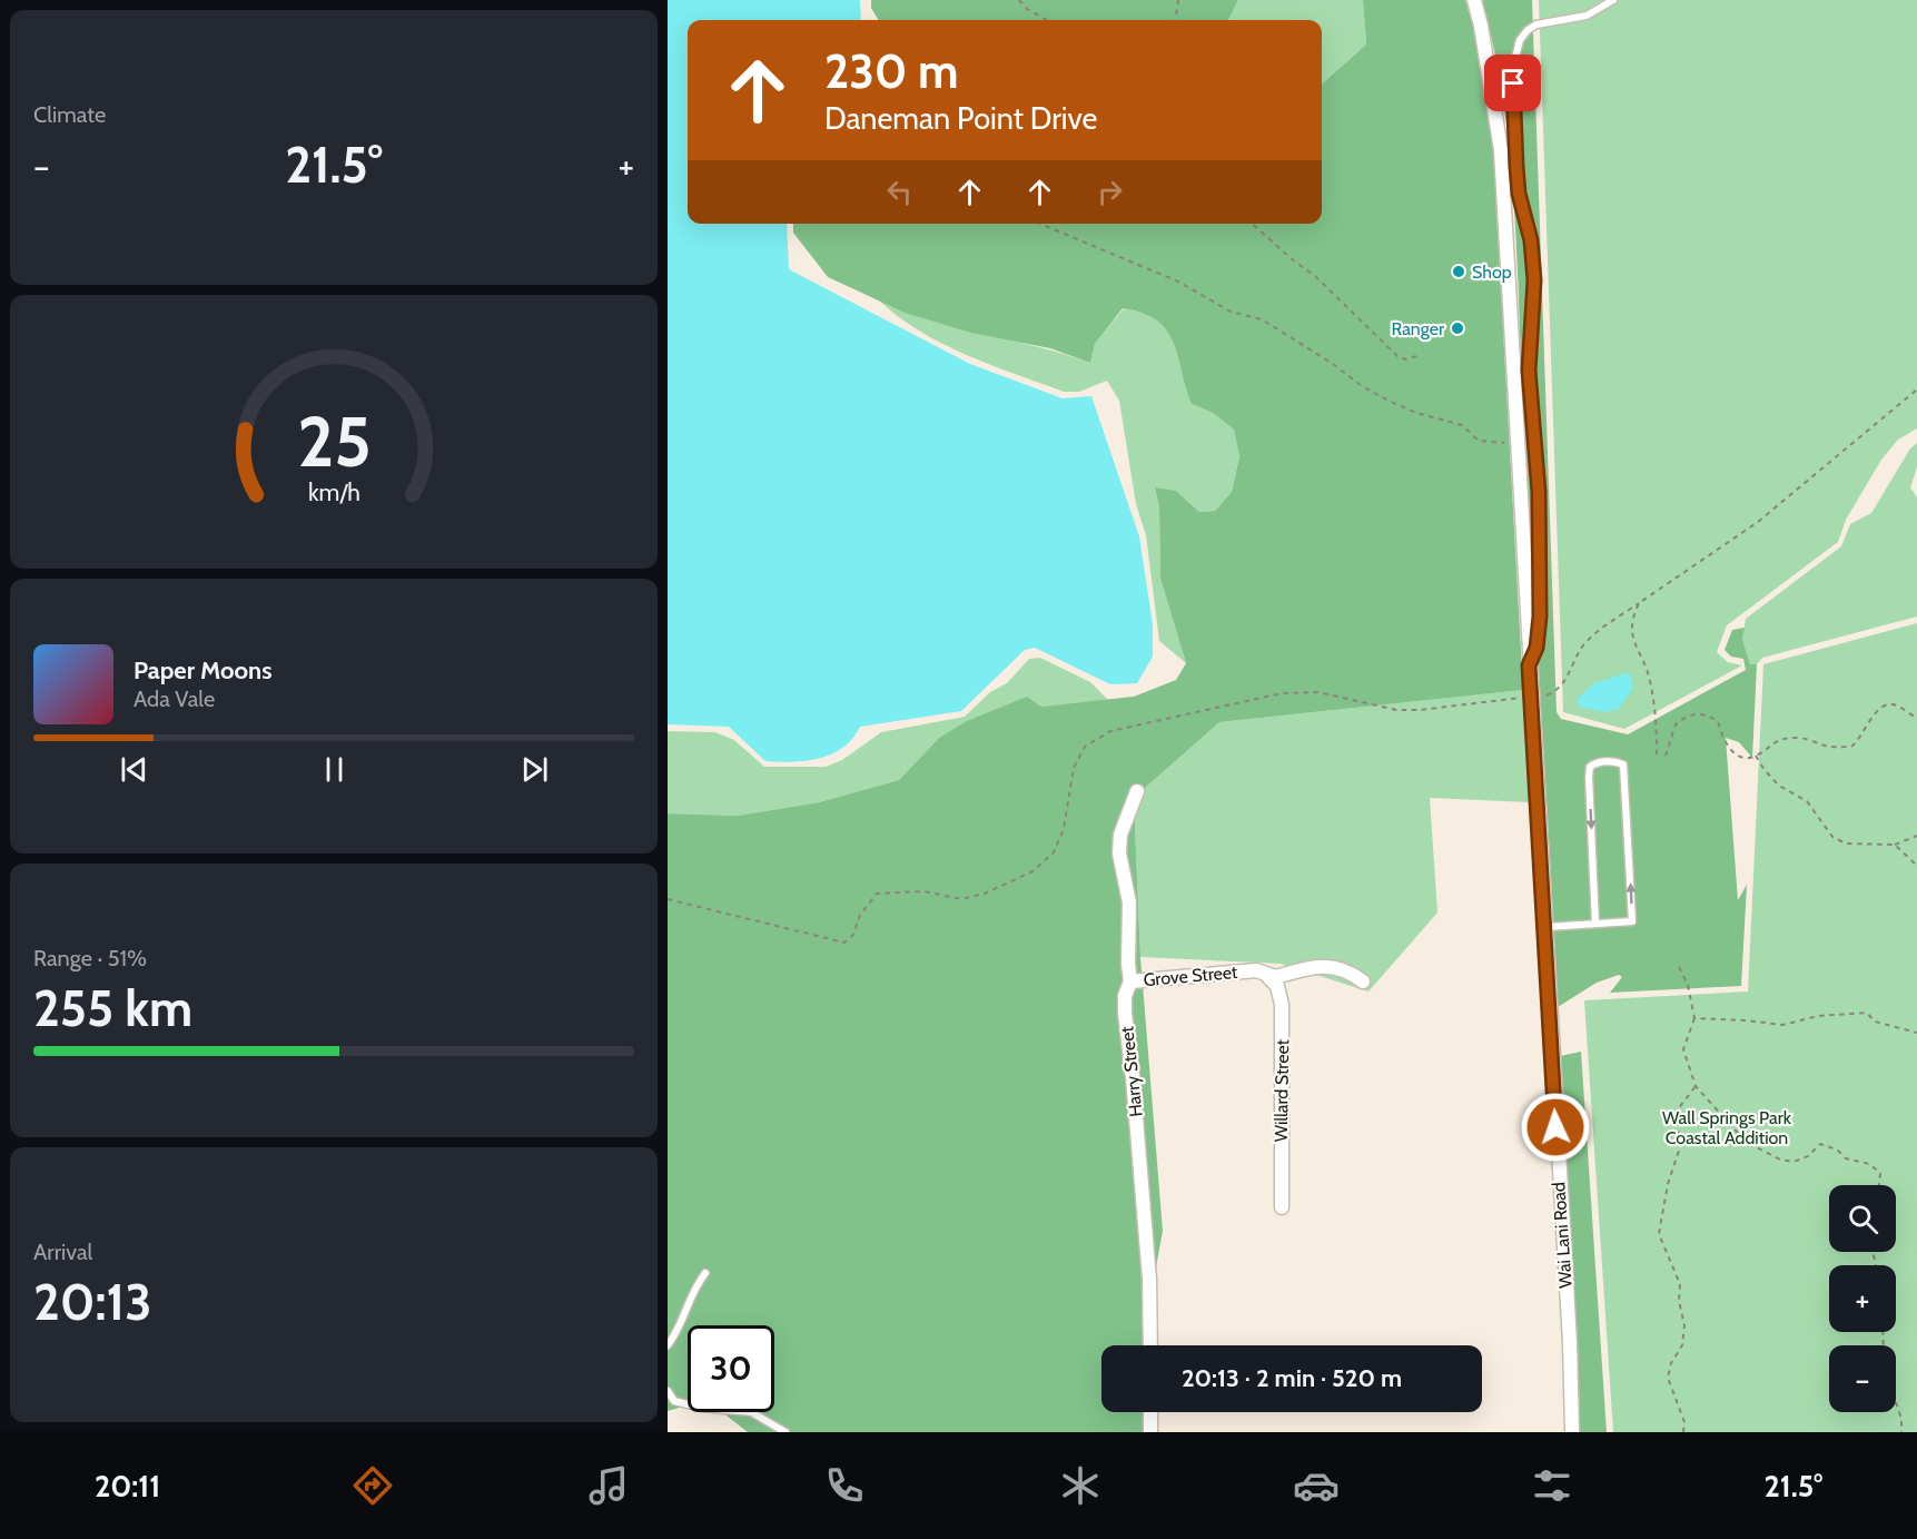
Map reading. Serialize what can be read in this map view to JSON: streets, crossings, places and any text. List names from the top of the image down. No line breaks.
{"streets":{"street":["Grove Street","Harry Street","Willard Street","Wai Lani Road"]},"crossings":[["Grove Street","Harry Street"],["Grove Street","Willard Street"]],"parks":["Wall Springs Park Coastal Addition"],"places":["Shop","Ranger"],"page":{"tile":["Climate",["Range · 51%","255 km"],["Arrival","20:13"]],"turn":["230 m","Daneman Point Drive"],"heat":["−","21.5°","+"],"song":["Paper Moons","Ada Vale"],"map_buttons":["+","−"],"limit":"30","trip":"20:13 · 2 min · 520 m","tabs":["20:11","21.5°"],"gauge":["25","km/h"]}}
